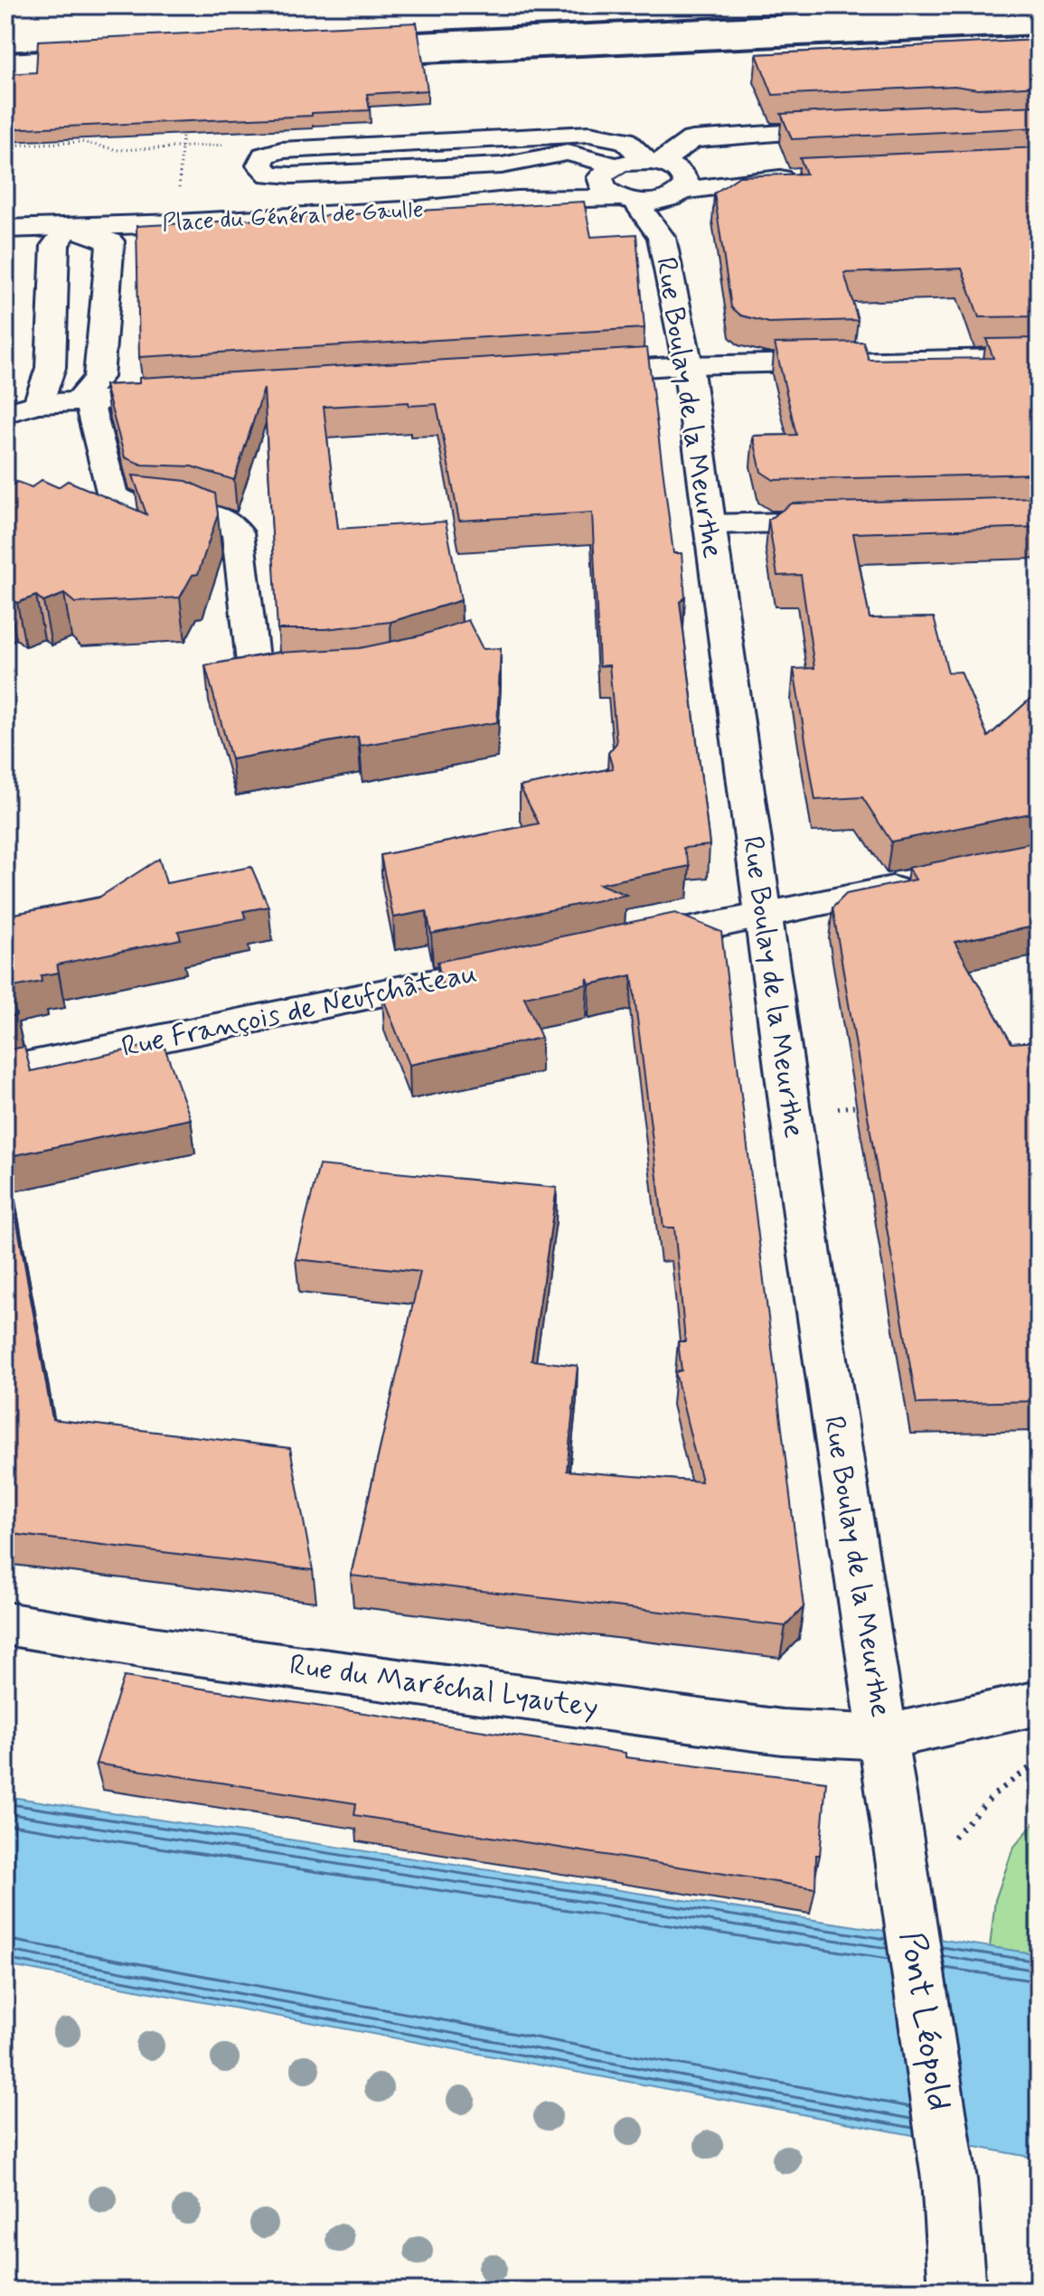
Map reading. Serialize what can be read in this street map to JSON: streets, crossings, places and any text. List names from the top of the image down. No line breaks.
{"streets":{"main road":["Place du Général de Gaulle","Rue Boulay de la Meurthe","Rue François de Neufchâteau","Rue du Maréchal Lyautey","Pont Léopold"]},"crossings":[["Place du Général de Gaulle","Rue Boulay de la Meurthe"],["Rue Boulay de la Meurthe","Rue du Maréchal Lyautey"],["Rue Boulay de la Meurthe","Pont Léopold"]]}
